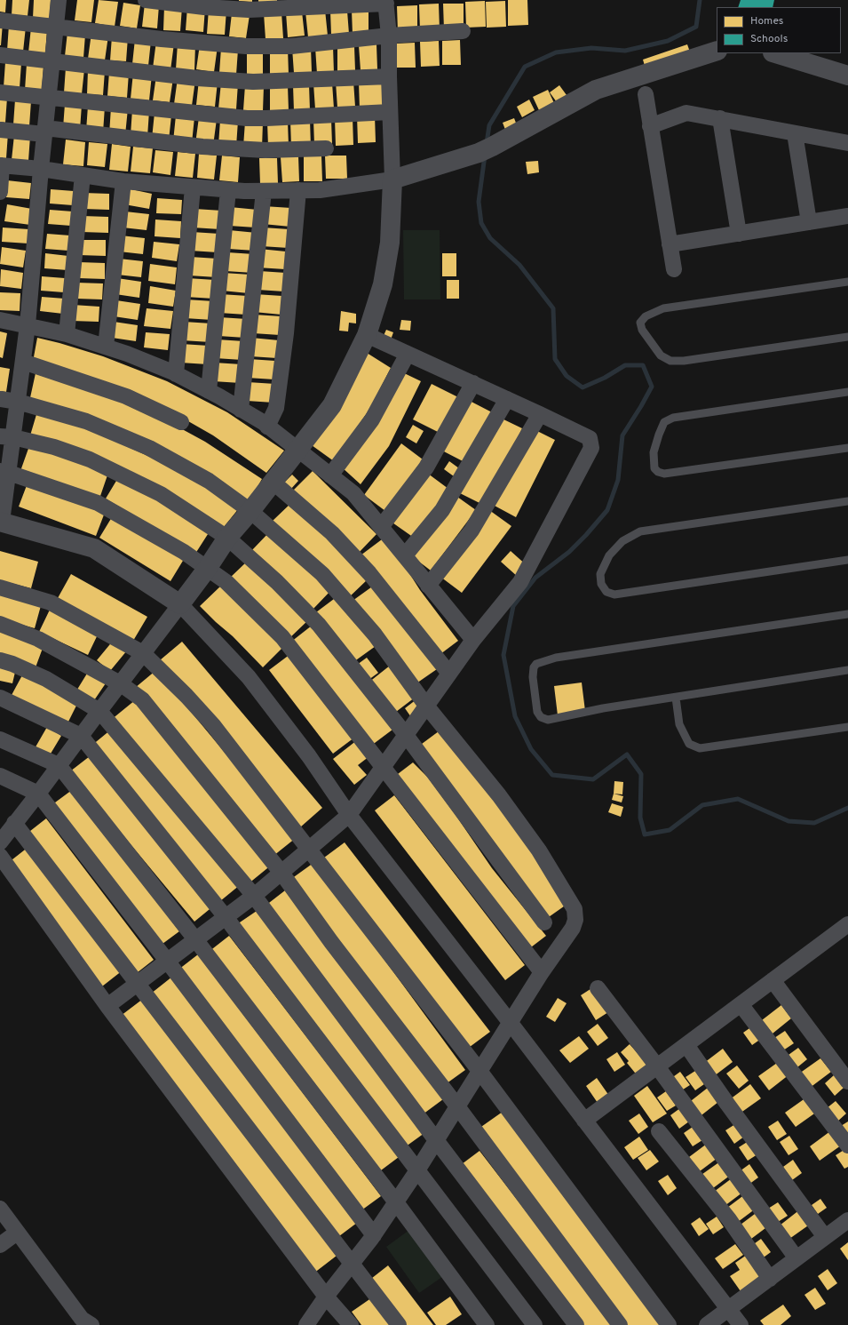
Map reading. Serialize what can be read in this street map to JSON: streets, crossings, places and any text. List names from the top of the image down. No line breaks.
{"legend":["Homes","Schools"]}
